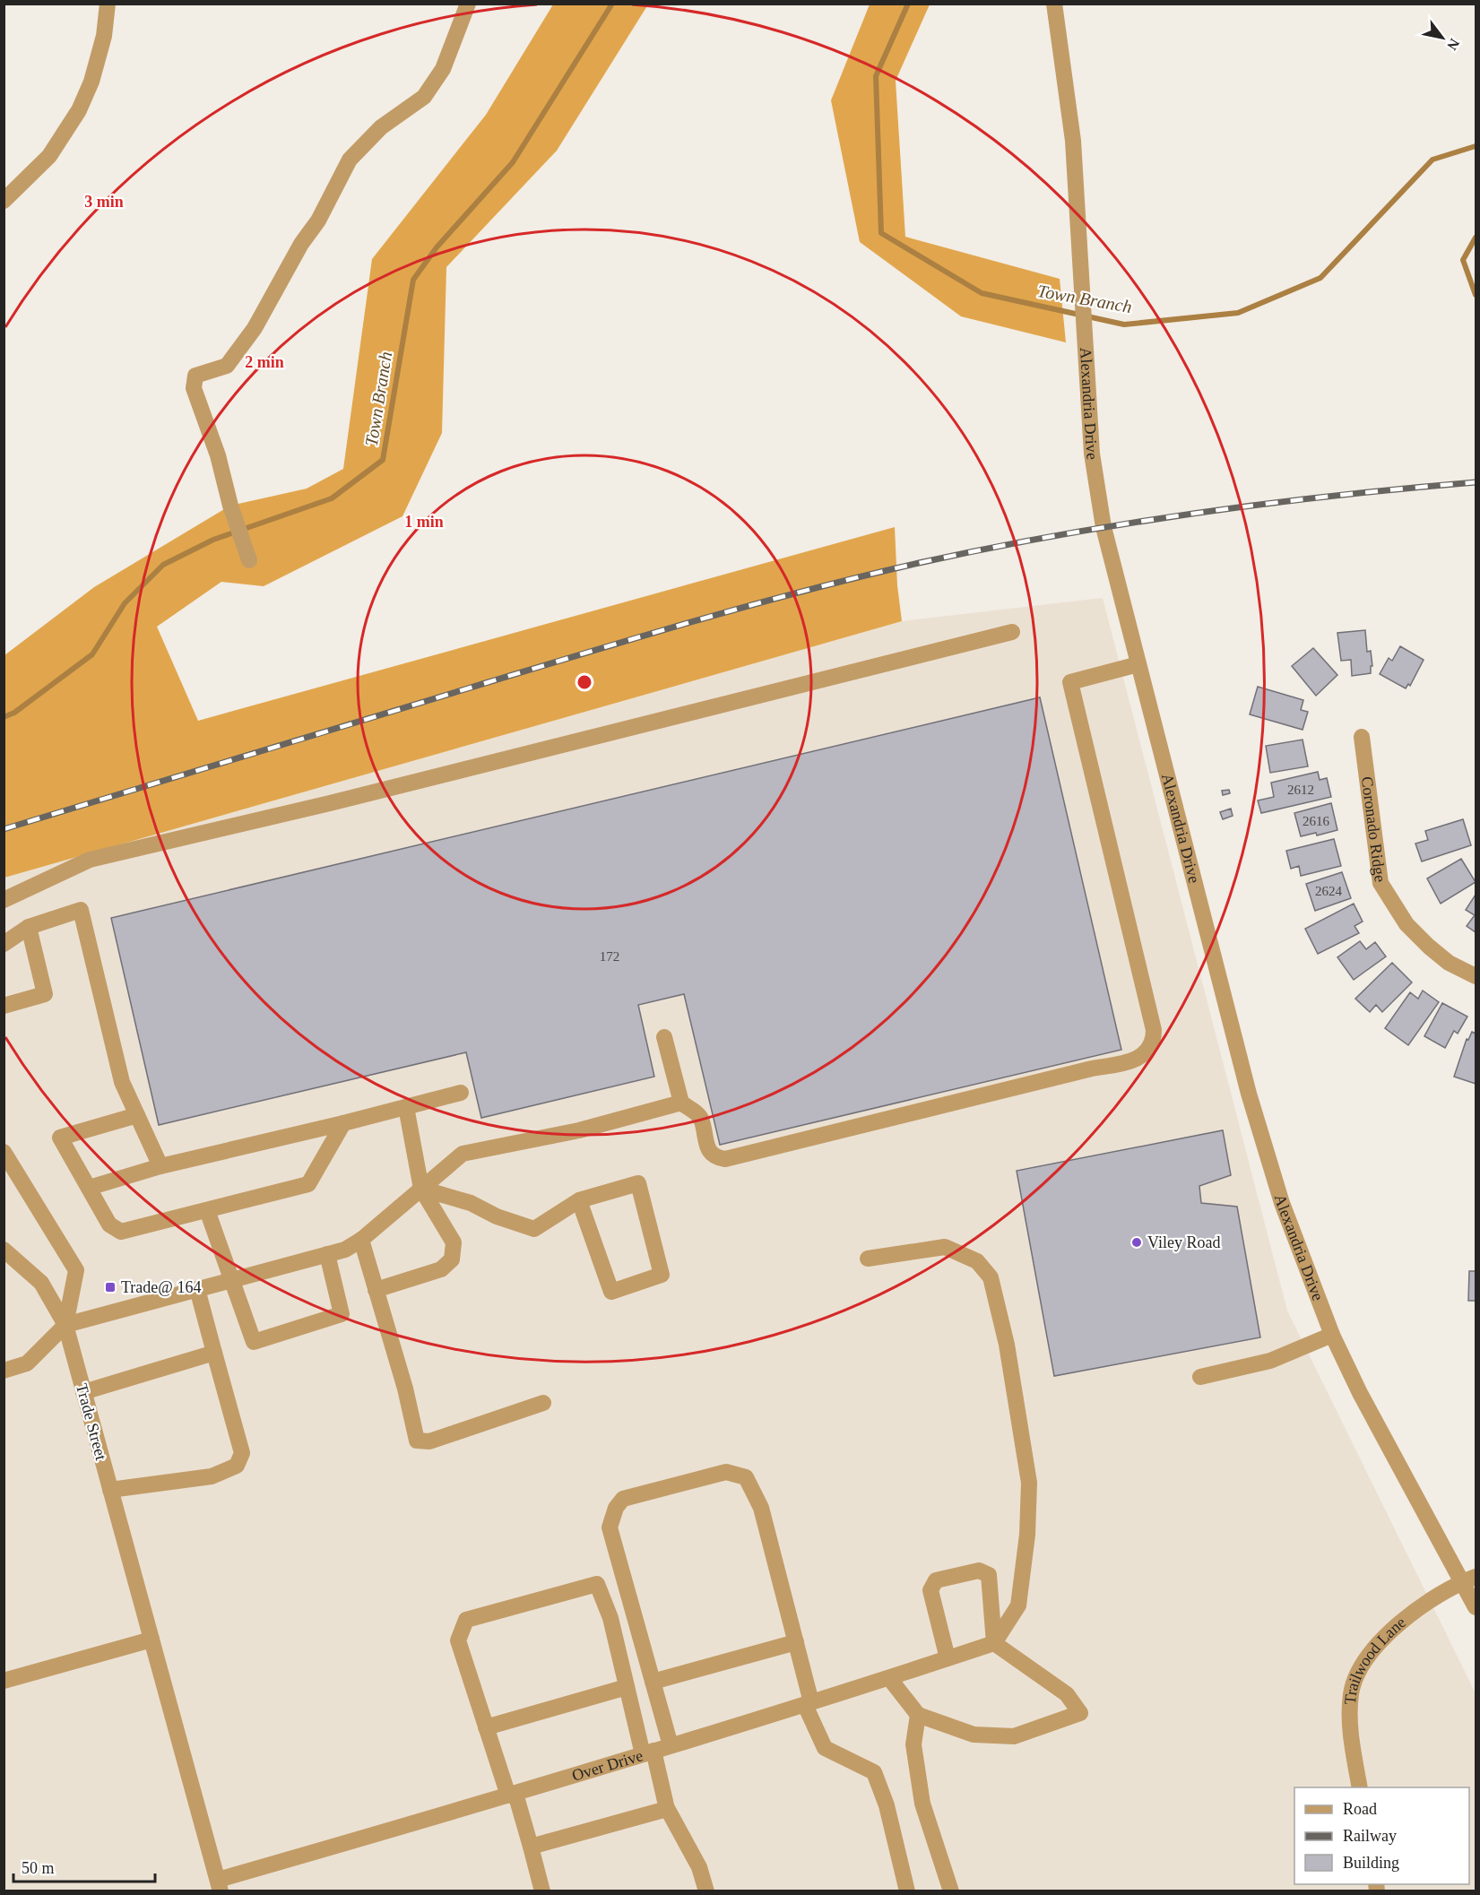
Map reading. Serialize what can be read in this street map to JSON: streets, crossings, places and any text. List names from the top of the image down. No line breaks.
{"streets":{"street":["Alexandria Drive","Coronado Ridge","Trade Street","Trailwood Lane","Over Drive"]},"crossings":[["Alexandria Drive","Trailwood Lane"],["Trade Street","Over Drive"]],"water":["Town Branch"],"places":{"other":["Viley Road"],"transit":["Trade@ 164"]},"house_numbers":["2612","2616","2624","172"],"legend":["Road","Railway","Building"],"scale_bar":"50 m","north":"bottom right","rings":["3 min","2 min","1 min"]}
